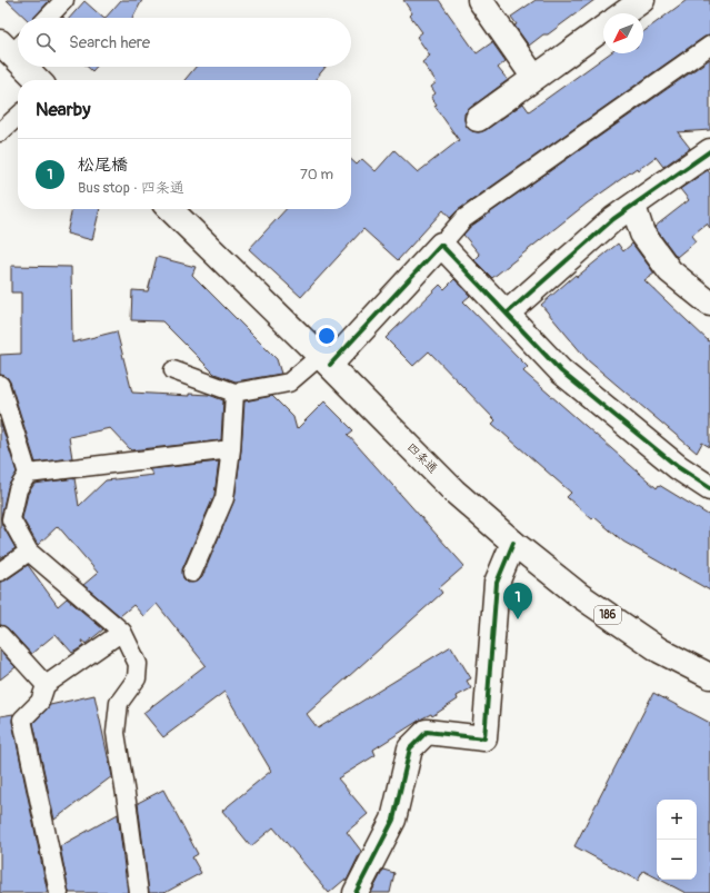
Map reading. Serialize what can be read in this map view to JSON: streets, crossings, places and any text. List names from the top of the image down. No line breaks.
{"streets":{"street":["四条通","186"]},"north":"bottom left","page":{"search":"Search here","heading":"Nearby","list":[{"mark":"1","name":"松尾橋","note":"Bus stop · 四条通","value":"70 m"}],"pins":"1","map_buttons":["+","−"]}}
